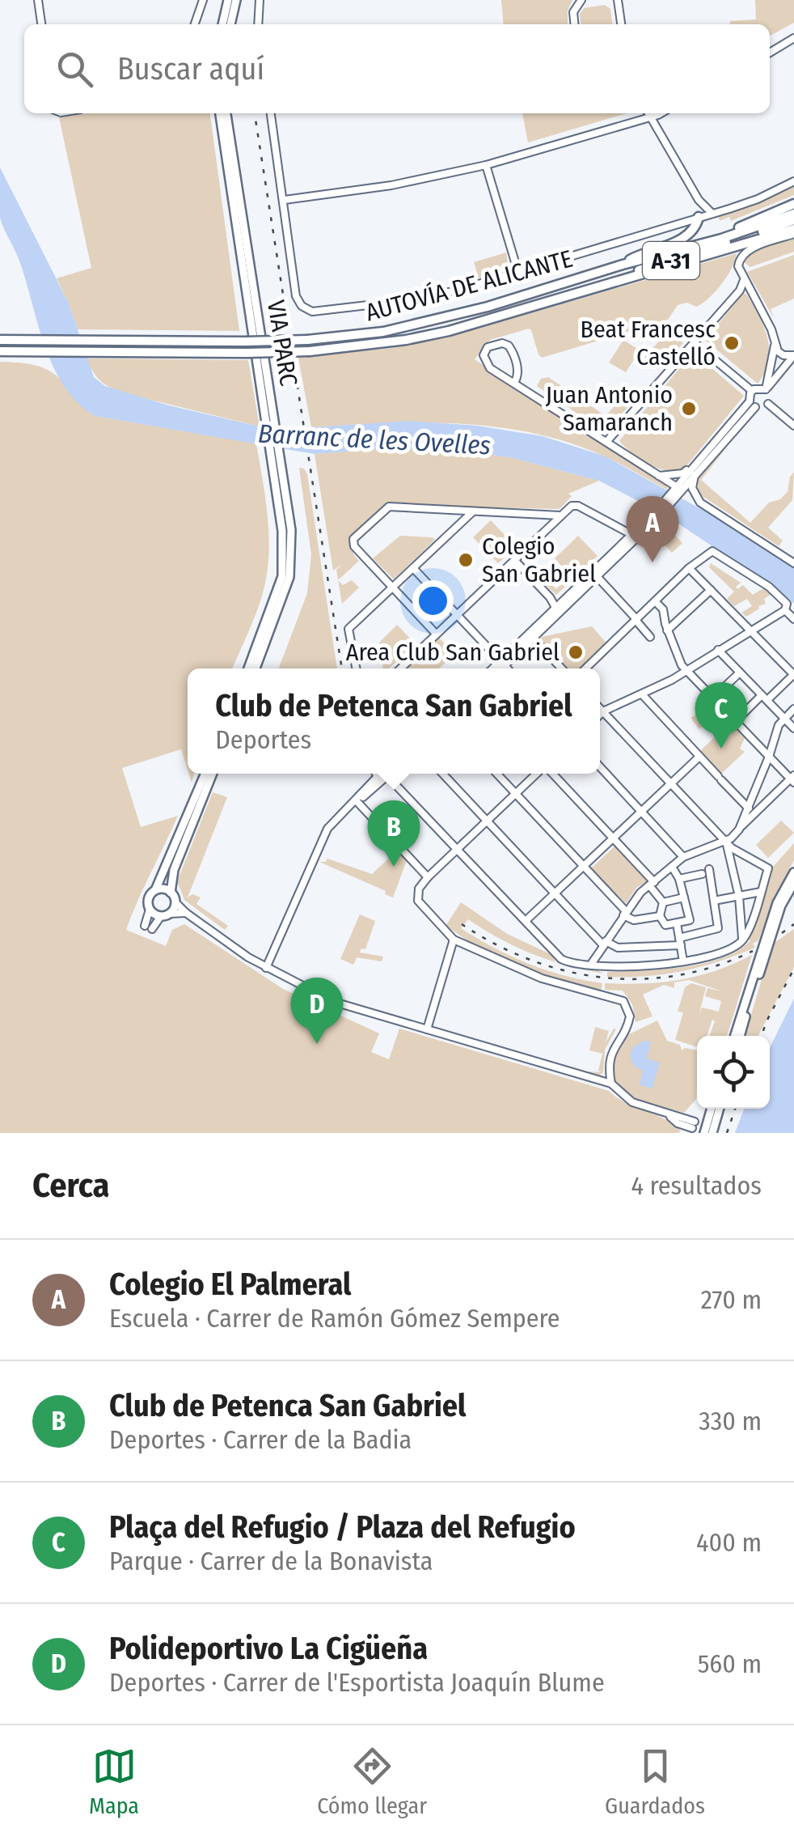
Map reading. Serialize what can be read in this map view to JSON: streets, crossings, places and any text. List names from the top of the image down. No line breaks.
{"streets":{"highway":["A-31","AUTOVÍA DE ALICANTE"],"main road":["VIA PARC"]},"crossings":[["A-31","AUTOVÍA DE ALICANTE"]],"water":["Barranc de les Ovelles"],"places":["Beat Francesc Castelló","Juan Antonio Samaranch","Colegio San Gabriel","Area Club San Gabriel"],"page":{"search":"Buscar aquí","pins":["A","C","B","D"],"popup":["Club de Petenca San Gabriel","Deportes"],"heading":["Cerca","4 resultados"],"list":[{"mark":"A","name":"Colegio El Palmeral","note":"Escuela · Carrer de Ramón Gómez Sempere","value":"270 m"},{"mark":"B","name":"Club de Petenca San Gabriel","note":"Deportes · Carrer de la Badia","value":"330 m"},{"mark":"C","name":"Plaça del Refugio / Plaza del Refugio","note":"Parque · Carrer de la Bonavista","value":"400 m"},{"mark":"D","name":"Polideportivo La Cigüeña","note":"Deportes · Carrer de l'Esportista Joaquín Blume","value":"560 m"}],"nav":["Mapa","Cómo llegar","Guardados"]}}
